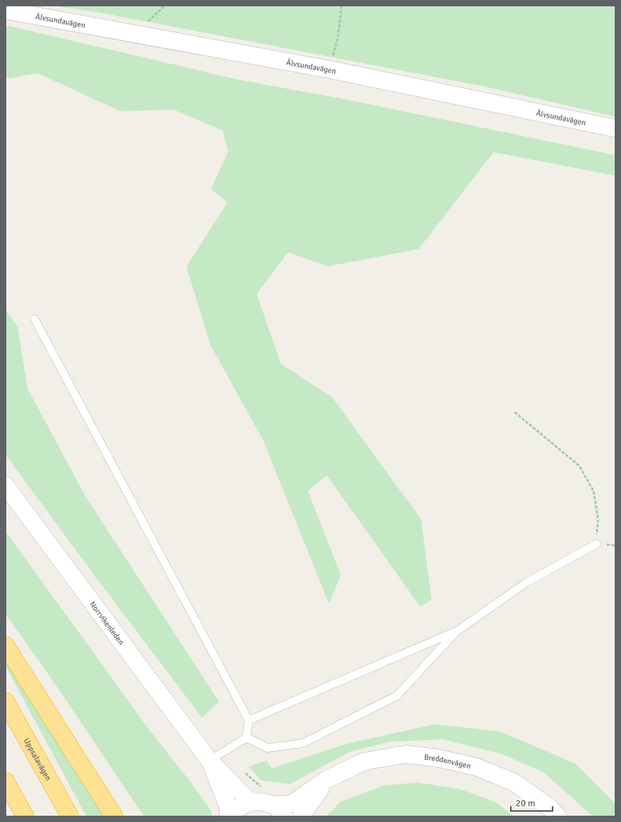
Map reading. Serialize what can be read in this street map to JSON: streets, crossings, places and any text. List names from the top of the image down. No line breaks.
{"streets":{"highway":["Uppsalavägen"],"street":["Älvsundavägen","Norrvikenleden","Breddenvägen"]},"crossings":[["Norrvikenleden","Breddenvägen"]],"scale_bar":"20 m"}
